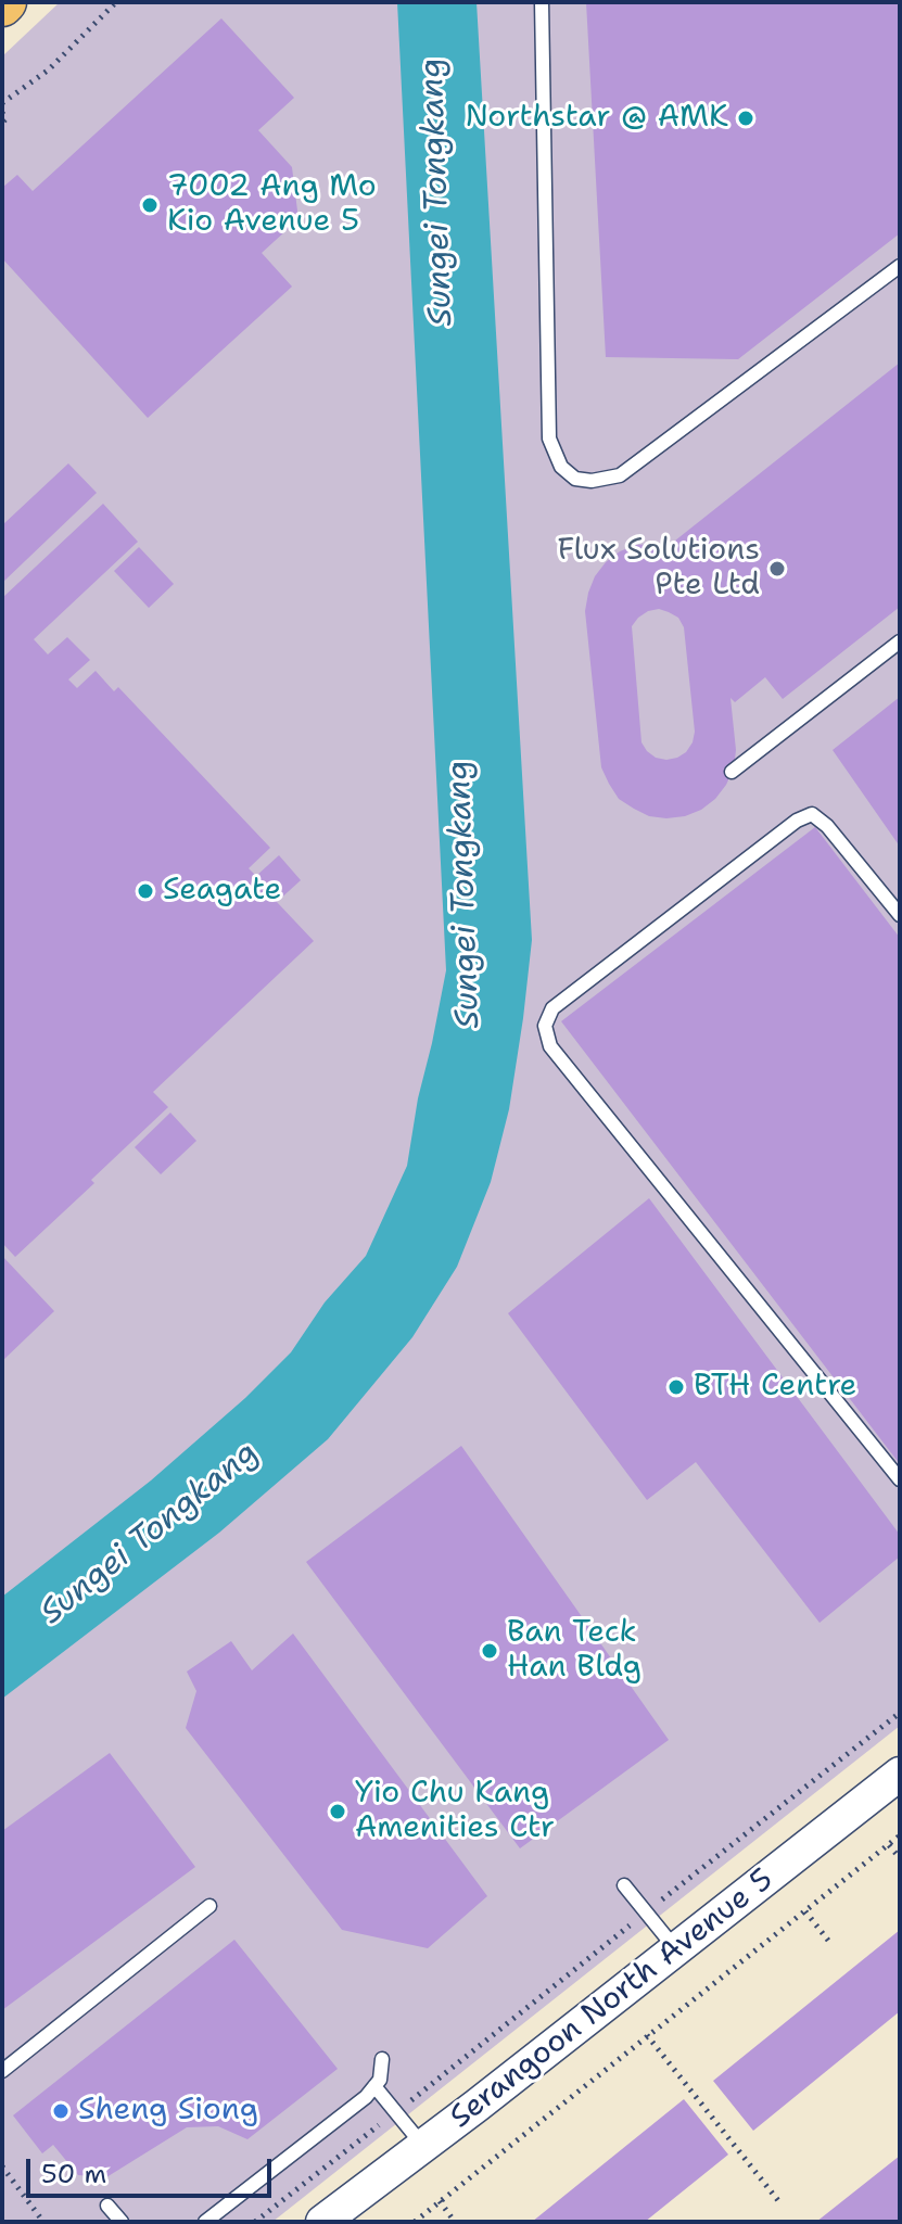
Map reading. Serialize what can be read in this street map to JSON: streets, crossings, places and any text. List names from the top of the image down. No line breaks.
{"streets":{"street":["Serangoon North Avenue 5"]},"water":["Sungei Tongkang"],"places":["Northstar @ AMK","7002 Ang Mo Kio Avenue 5","Flux Solutions Pte Ltd","Seagate","BTH Centre","Ban Teck Han Bldg","Yio Chu Kang Amenities Ctr","Sheng Siong"],"scale_bar":"50 m"}
